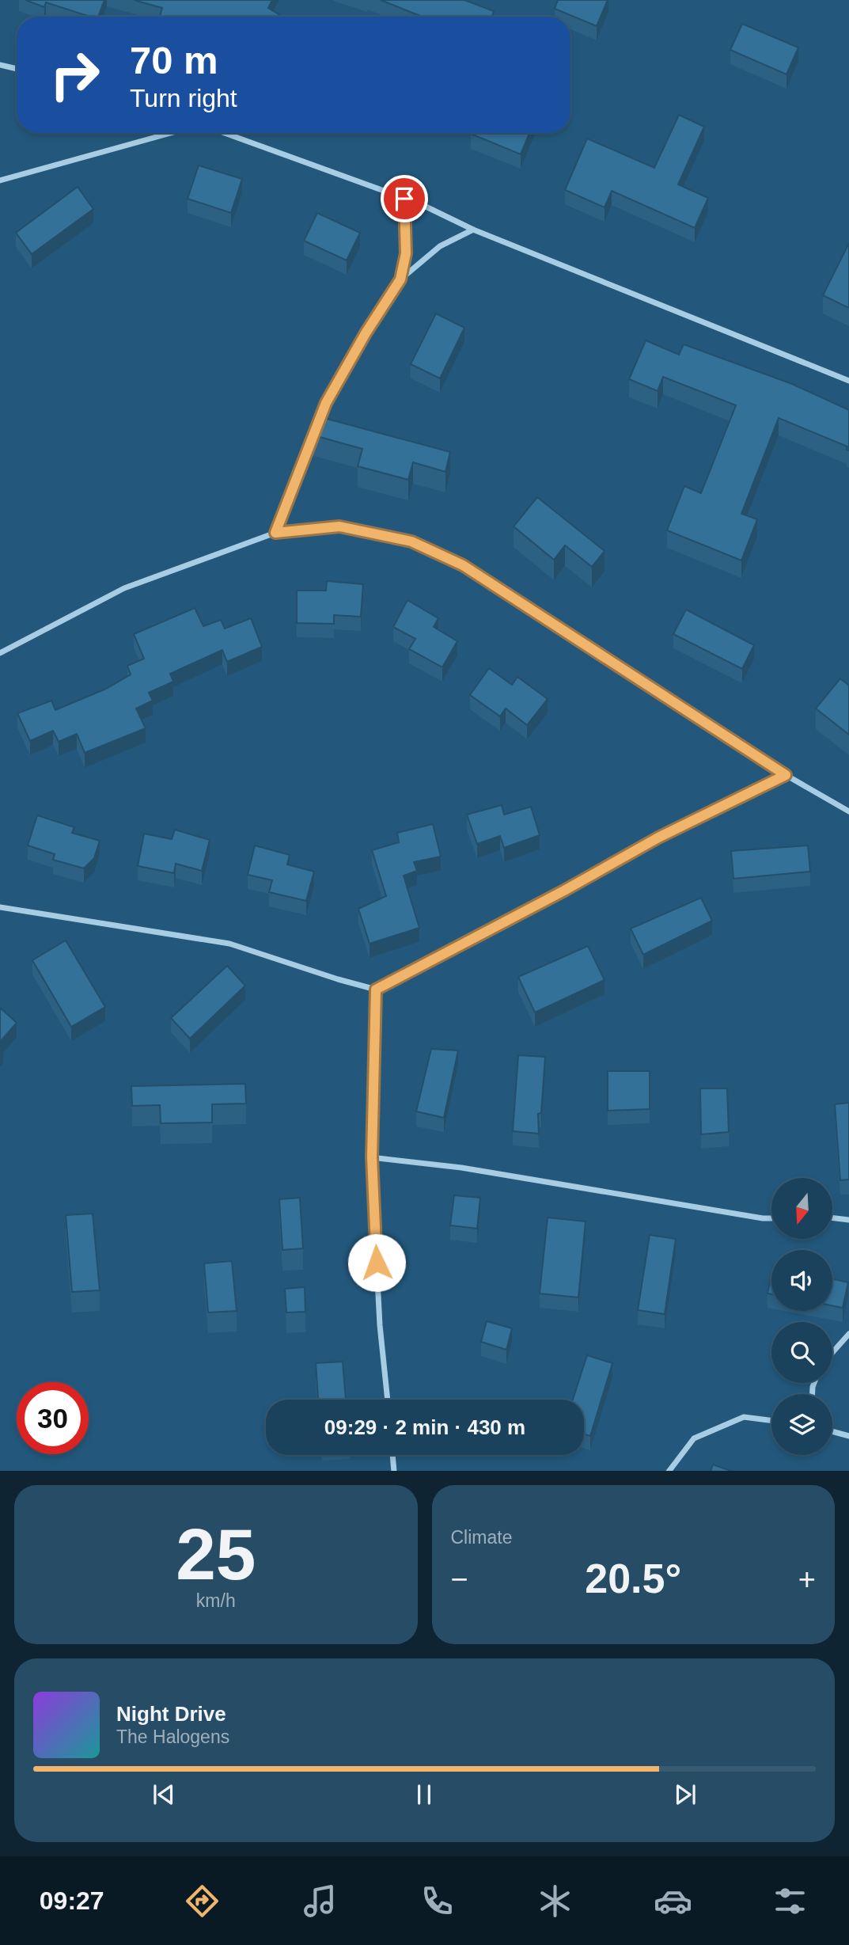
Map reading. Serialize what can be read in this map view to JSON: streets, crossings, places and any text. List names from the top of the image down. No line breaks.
{"north":"bottom","page":{"turn":["70 m","Turn right"],"limit":"30","trip":"09:29 · 2 min · 430 m","tile":[["25","km/h"],"Climate"],"heat":["−","20.5°","+"],"song":["Night Drive","The Halogens"],"tabs":"09:27"}}
